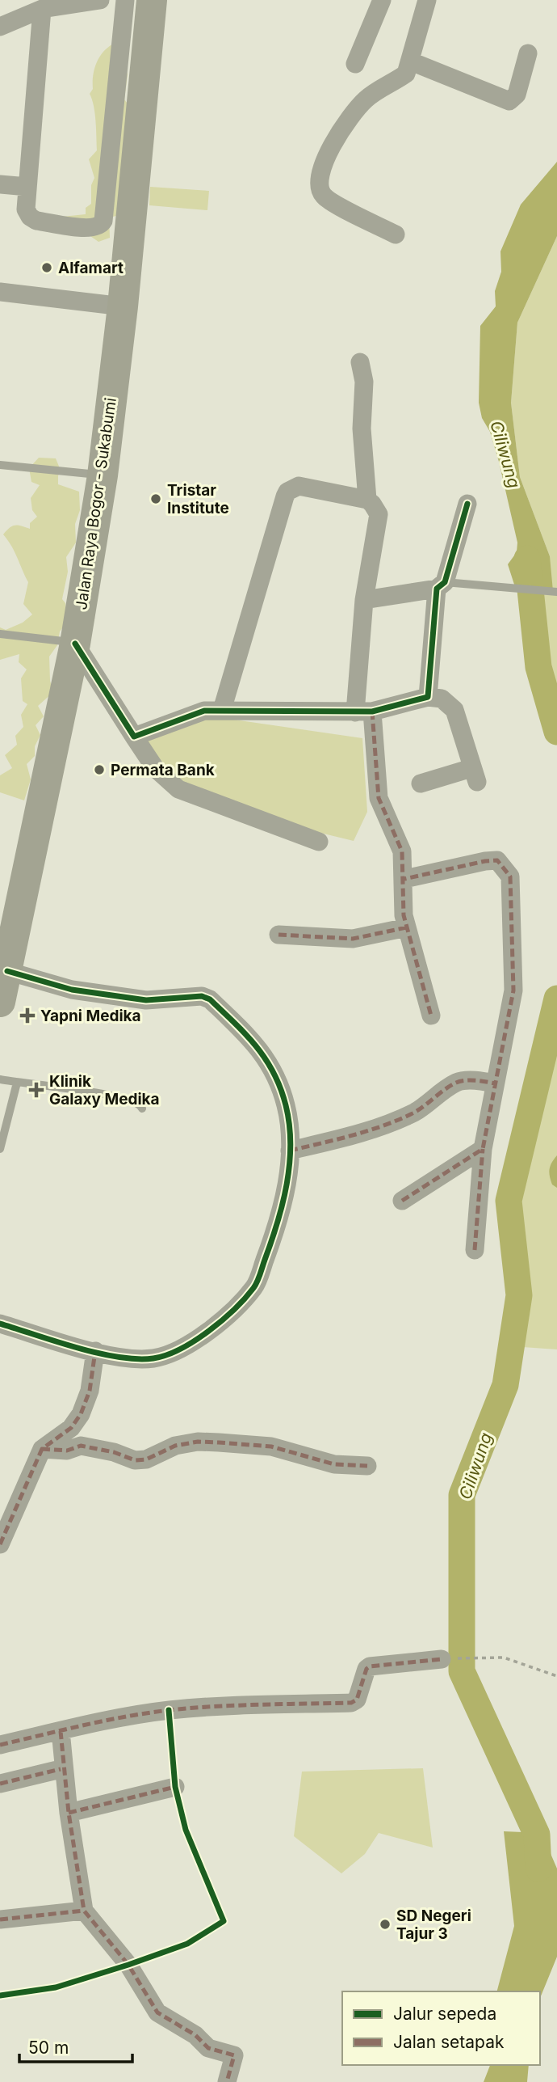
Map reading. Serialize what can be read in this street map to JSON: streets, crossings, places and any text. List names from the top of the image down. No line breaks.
{"streets":{"highway":["Jalan Raya Bogor - Sukabumi"]},"water":["Ciliwung"],"places":{"other":["Alfamart","Tristar Institute","Permata Bank","SD Negeri Tajur 3"],"health":["Yapni Medika","Klinik Galaxy Medika"]},"legend":["Jalur sepeda","Jalan setapak"],"scale_bar":"50 m"}
